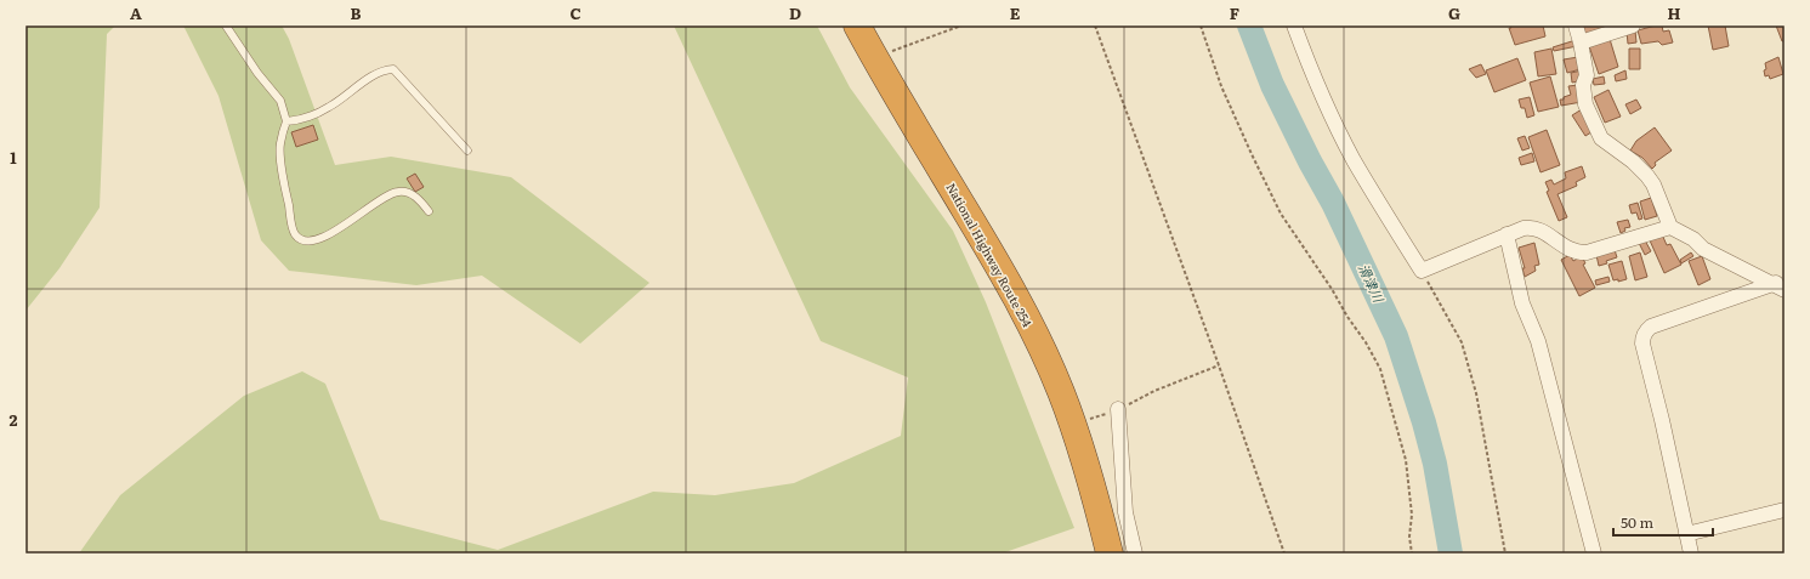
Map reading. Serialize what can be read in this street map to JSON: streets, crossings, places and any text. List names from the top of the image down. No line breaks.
{"streets":{"highway":["National Highway Route 254"]},"water":["滑津川"],"scale_bar":"50 m","grid":{"columns":["A","B","C","D","E","F","G","H"],"rows":["1","2"]}}
